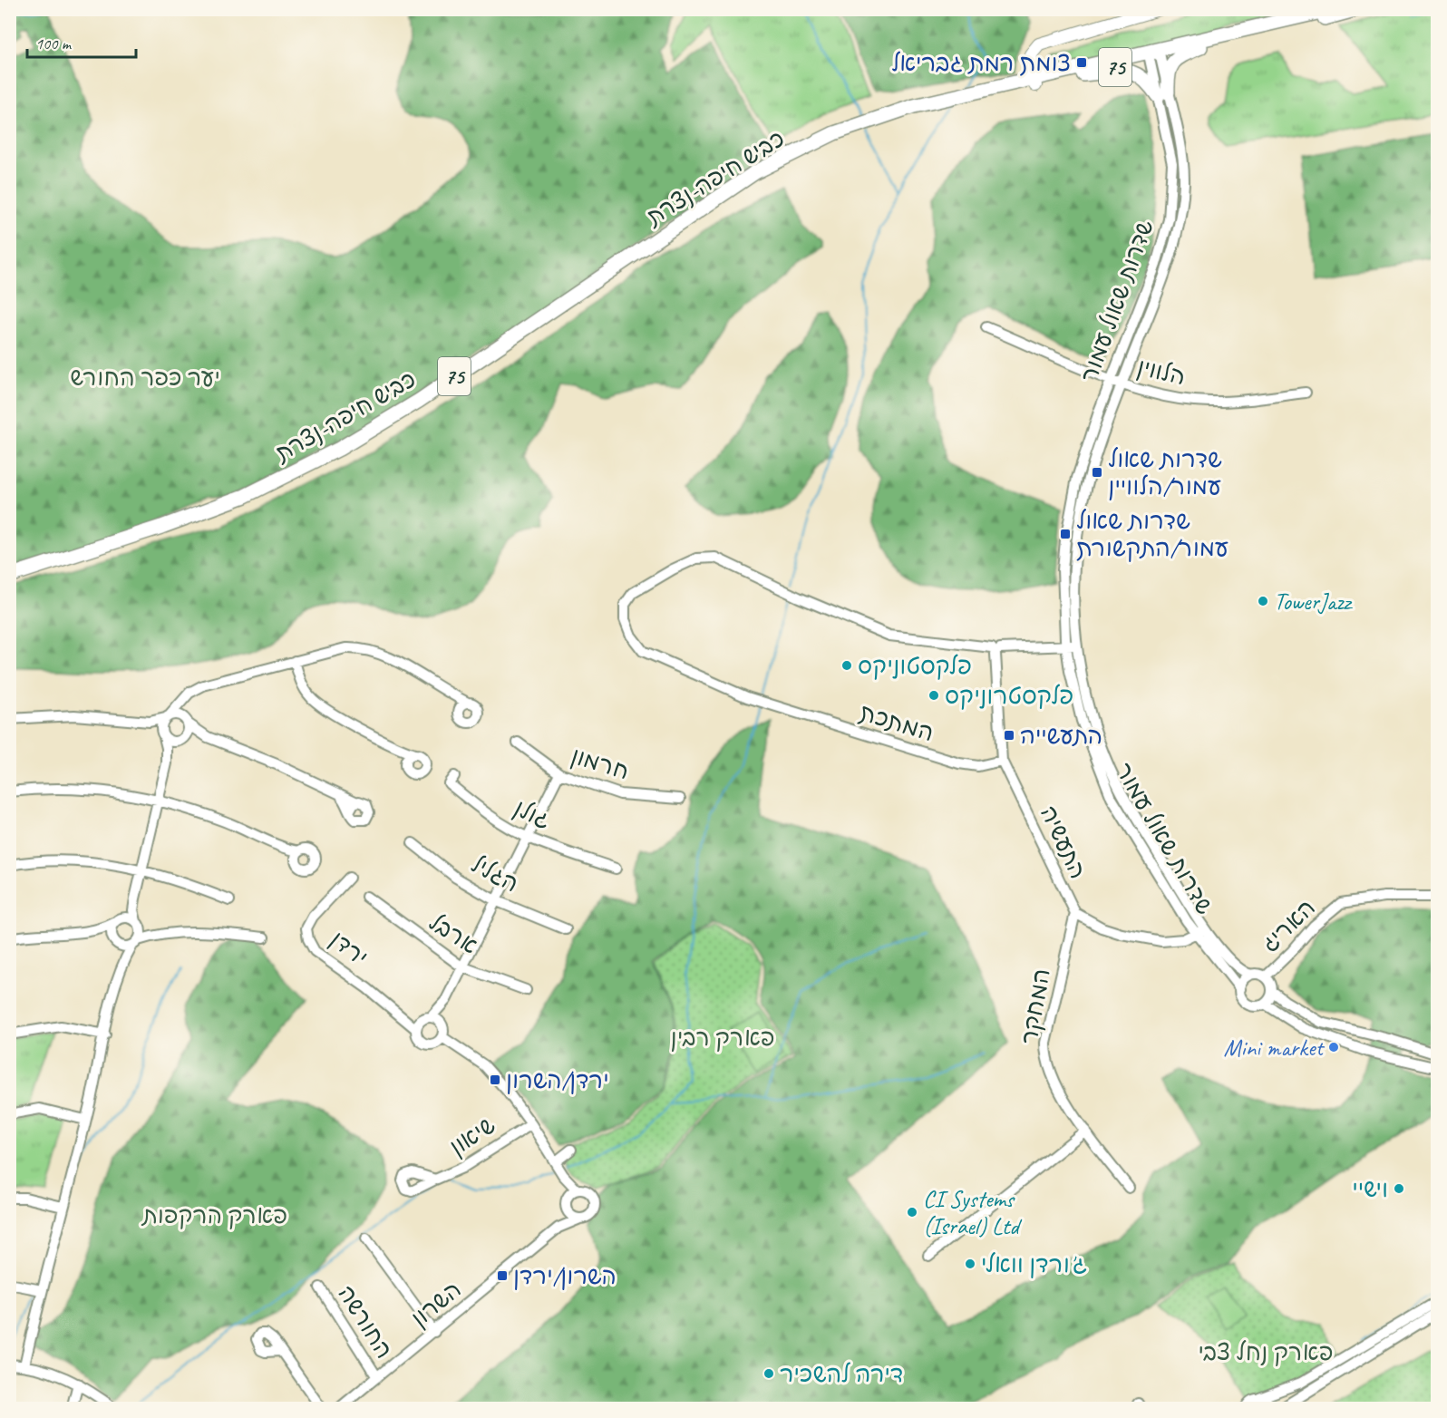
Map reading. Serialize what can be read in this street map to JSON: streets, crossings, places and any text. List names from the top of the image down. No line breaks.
{"streets":{"highway":["75","כביש חיפה-נצרת"],"street":["שדרות שאול עמור","הלווין","המתכת","חרמון","גולן","התעשיה","הגליל","האריג","ארבל","ירדן","המחקר","שיאון","השרון","החורשה"]},"crossings":[["כביש חיפה-נצרת","שדרות שאול עמור"],["שדרות שאול עמור","הלווין"],["שדרות שאול עמור","המתכת"],["שדרות שאול עמור","התעשיה"],["שדרות שאול עמור","האריג"],["המתכת","התעשיה"],["התעשיה","המחקר"],["השרון","החורשה"]],"parks":["יער כפר החורש","פארק רבין","פארק הרקפות","פארק נחל צבי"],"places":{"transit":["צומת רמת גבריאל","שדרות שאול עמור/הלוויין","שדרות שאול עמור/התקשורת","התעשייה","ירדן/השרון","השרון/ירדן"],"other":["TowerJazz","פלקסטוניקס","פלקסטרוניקס","Mini market","וישיי","CI Systems (Israel) Ltd","ג'ורדן וואלי","דירה להשכיר"]},"scale_bar":"100 m"}
